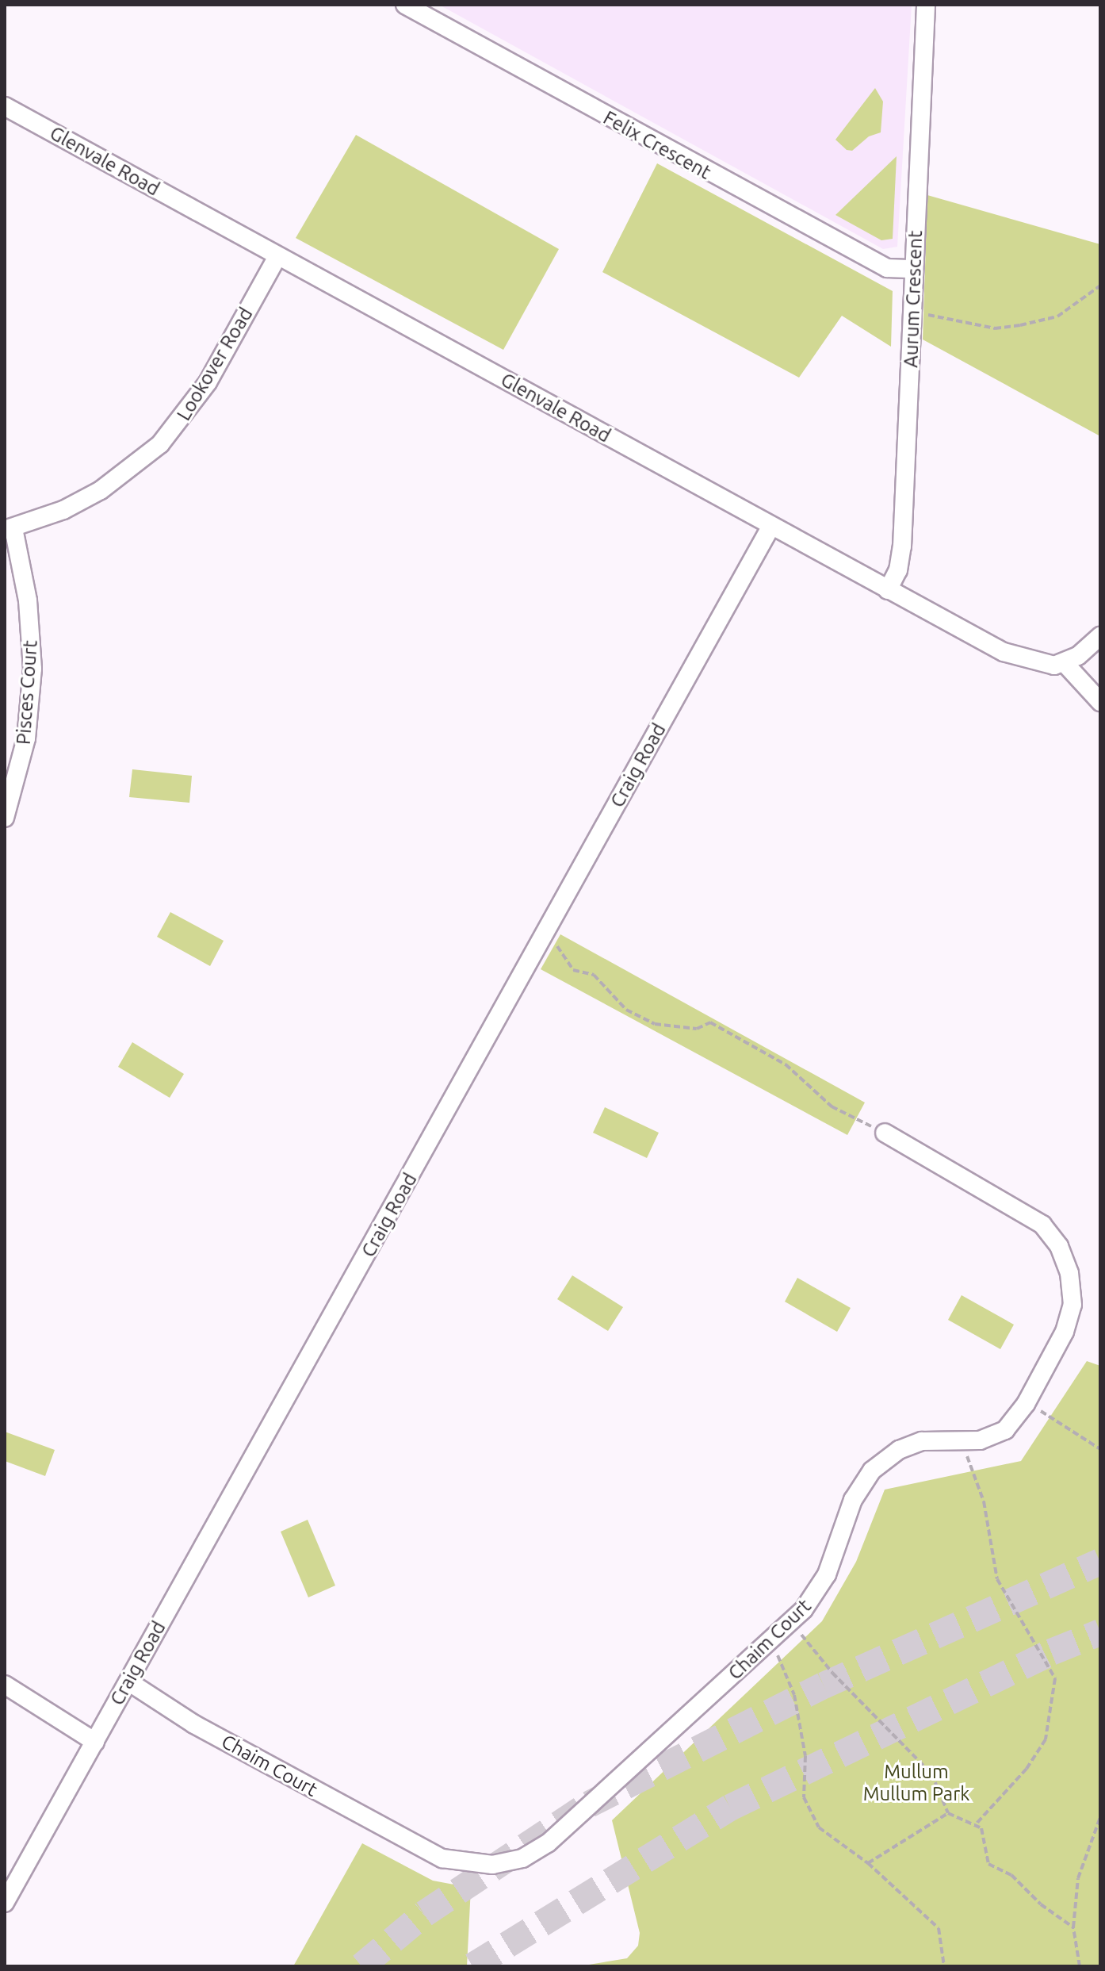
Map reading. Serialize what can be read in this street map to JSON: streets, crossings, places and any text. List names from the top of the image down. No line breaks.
{"streets":{"street":["Felix Crescent","Glenvale Road","Aurum Crescent","Lookover Road","Pisces Court","Craig Road","Chaim Court"]},"crossings":[["Felix Crescent","Aurum Crescent"],["Glenvale Road","Aurum Crescent"],["Glenvale Road","Lookover Road"],["Glenvale Road","Craig Road"],["Lookover Road","Pisces Court"],["Craig Road","Chaim Court"]],"parks":["Mullum Mullum Park"]}
